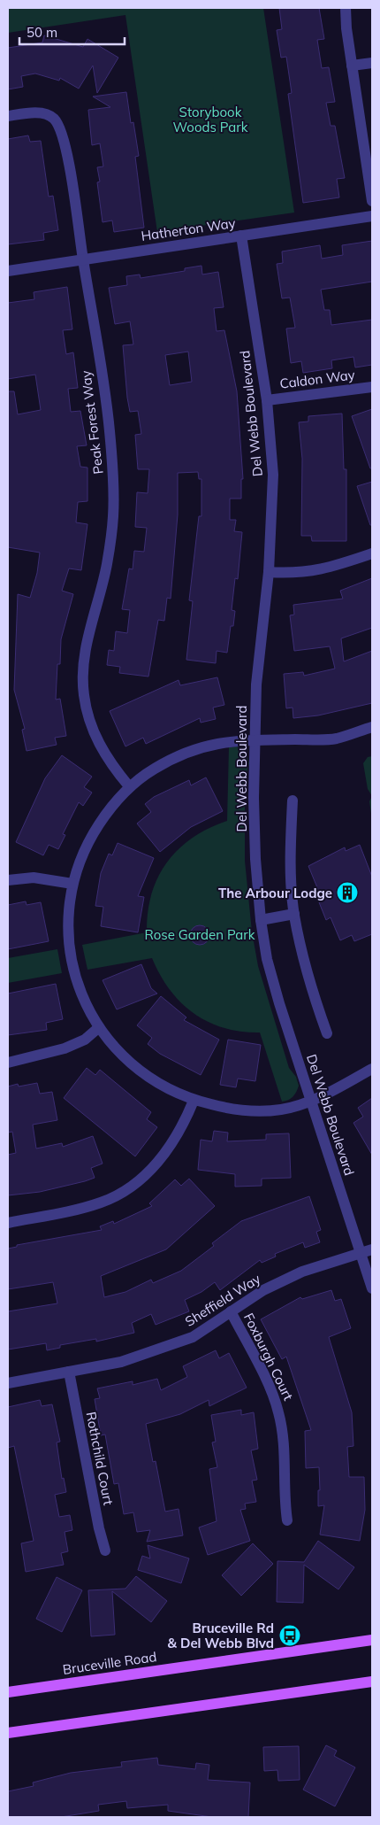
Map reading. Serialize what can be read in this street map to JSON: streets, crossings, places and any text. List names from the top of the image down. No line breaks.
{"streets":{"main road":["Bruceville Road"],"street":["Hatherton Way","Caldon Way","Del Webb Boulevard","Peak Forest Way","Sheffield Way","Foxburgh Court","Rothchild Court"]},"crossings":[["Hatherton Way","Del Webb Boulevard"],["Hatherton Way","Peak Forest Way"],["Caldon Way","Del Webb Boulevard"],["Del Webb Boulevard","Sheffield Way"],["Sheffield Way","Foxburgh Court"],["Sheffield Way","Rothchild Court"]],"parks":["Storybook Woods Park","Rose Garden Park"],"places":{"building":["The Arbour Lodge"],"bus stop":["Bruceville Rd & Del Webb Blvd"]},"scale_bar":"50 m"}
